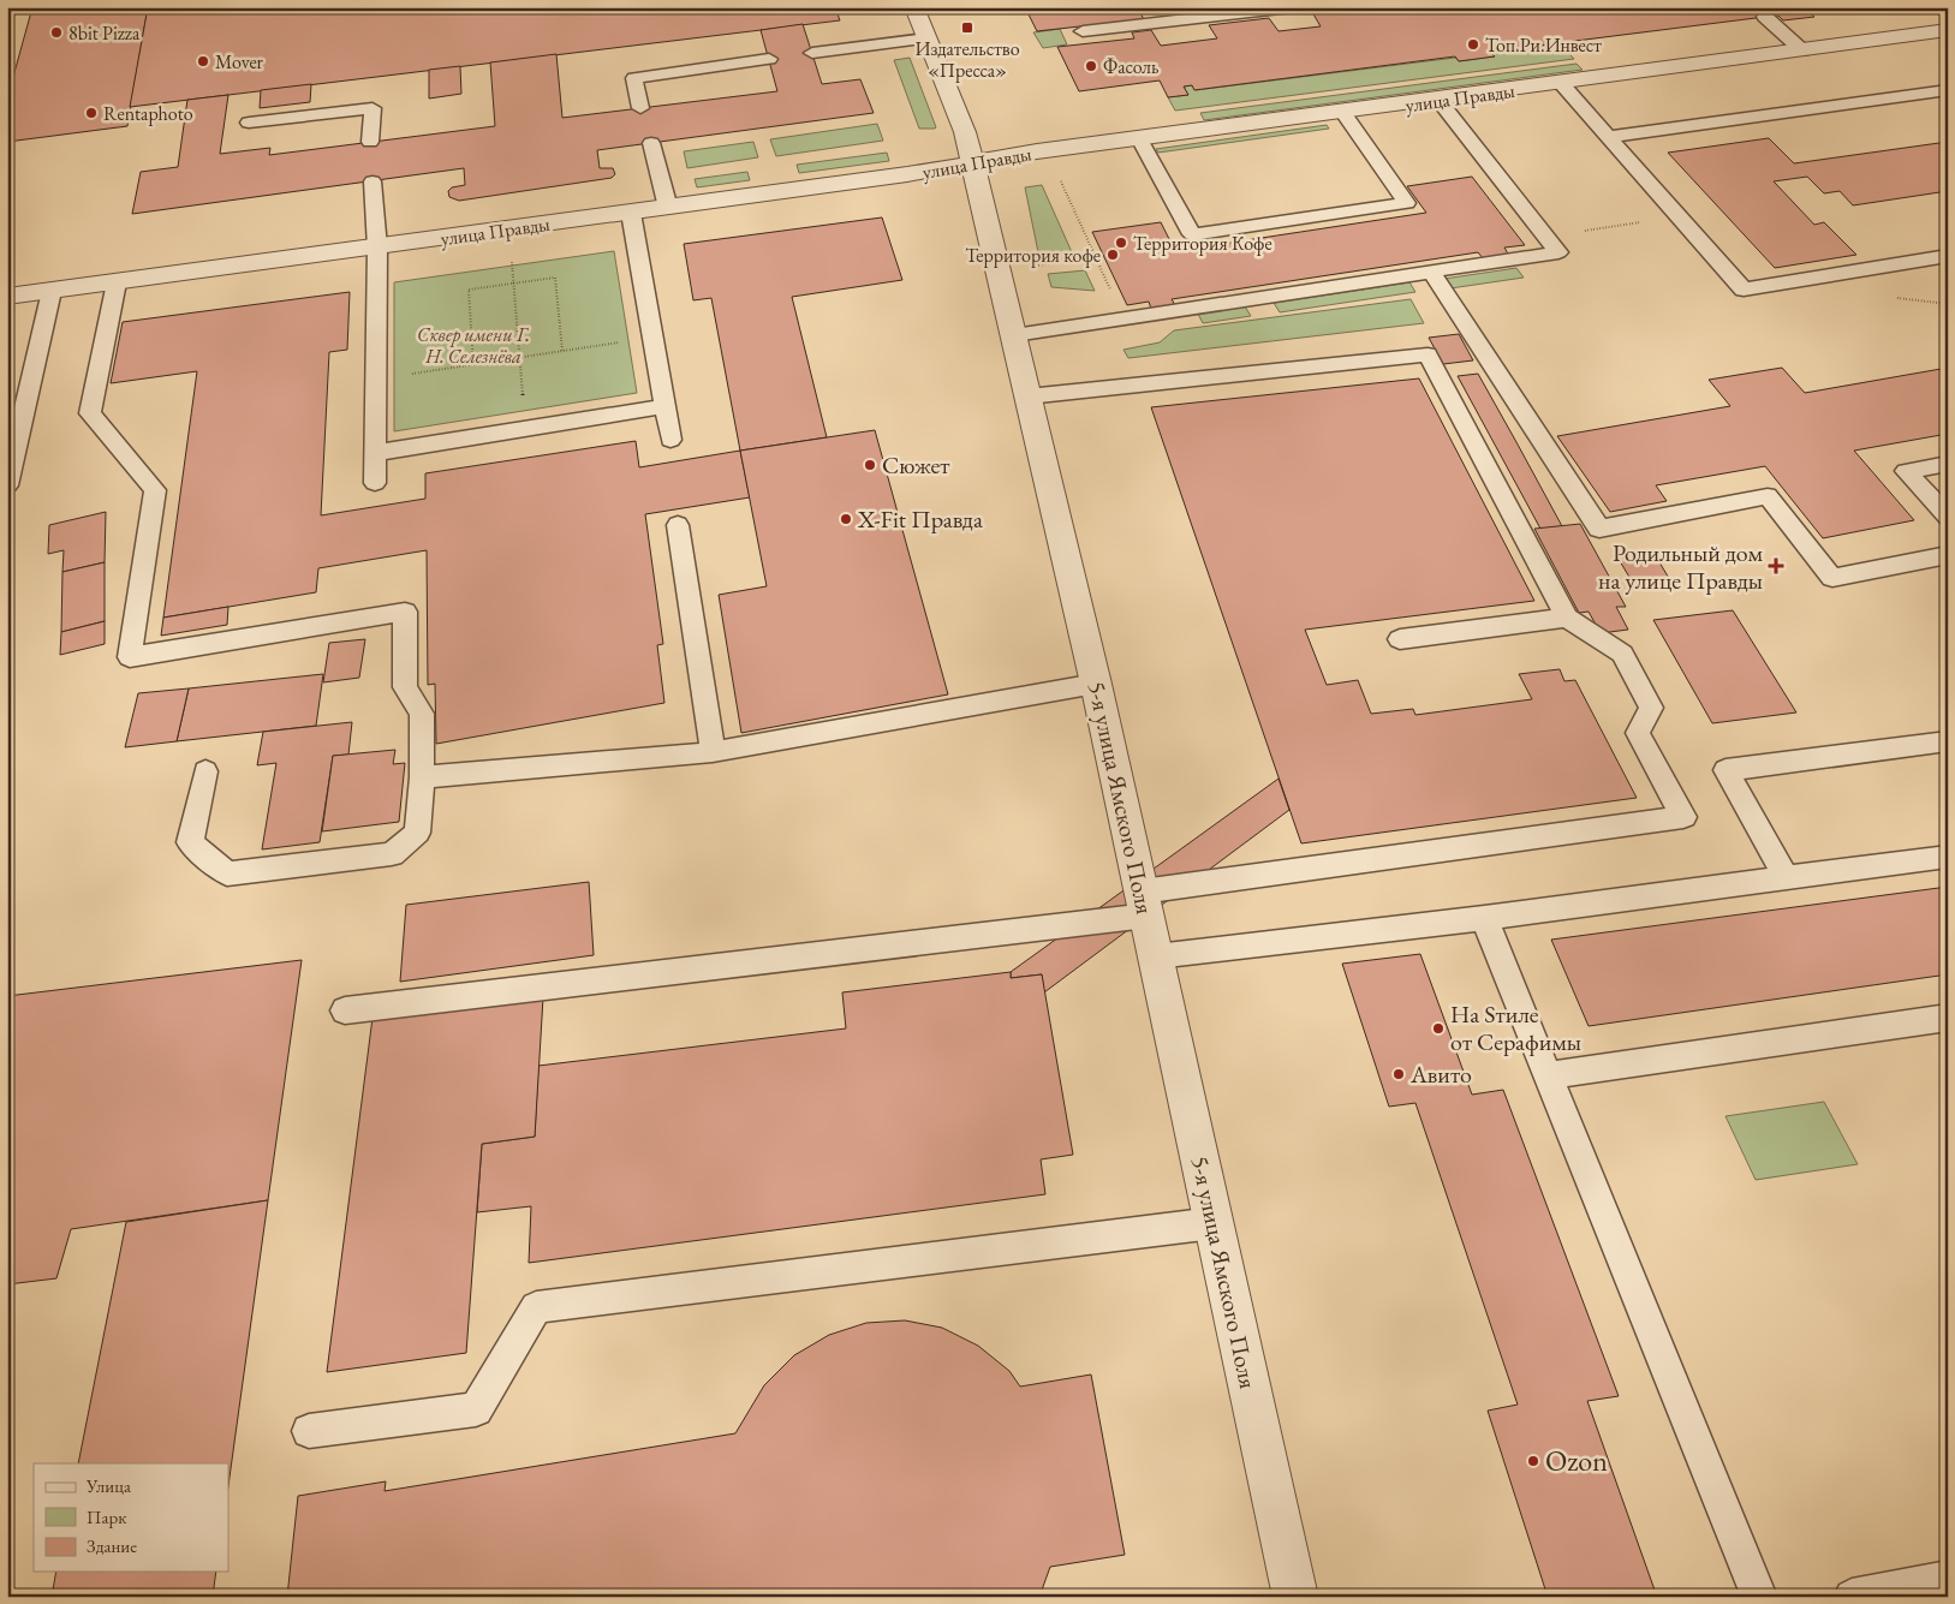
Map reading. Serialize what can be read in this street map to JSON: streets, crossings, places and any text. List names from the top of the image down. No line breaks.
{"streets":{"street":["улица Правды","5-я улица Ямского Поля"]},"crossings":[["улица Правды","5-я улица Ямского Поля"]],"parks":["Сквер имени Г. Н. Селезнёва"],"places":{"transit":["Издательство «Пресса»"],"other":["8bit Pizza","Топ.Ри.Инвест","Mover","Фасоль","Rentaphoto","Территория Кофе","Территория кофе","Сюжет","X-Fit Правда","На Sтиле от Серафимы","Авито","Ozon"],"health":["Родильный дом на улице Правды"]},"legend":["Улица","Парк","Здание"]}
